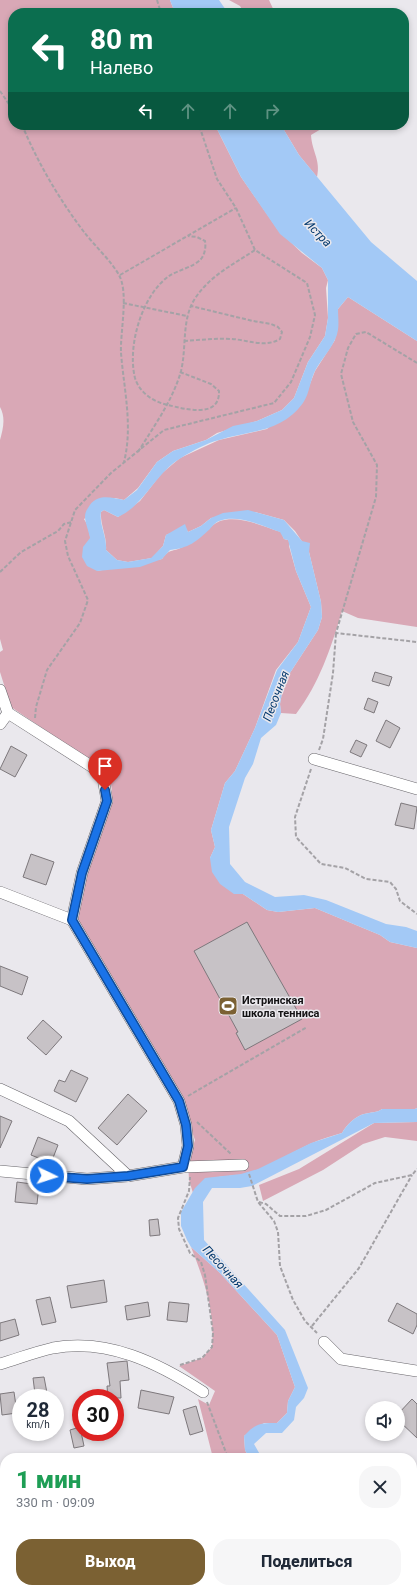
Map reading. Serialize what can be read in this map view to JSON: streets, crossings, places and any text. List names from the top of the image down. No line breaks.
{"water":["Истра","Песочная"],"places":{"sports":["Истринская школа тенниса"]},"page":{"turn":["80 m","Налево"],"speed":"28 km/h","limit":"30","heading":["1 мин","330 m · 09:09"],"buttons":["Выход","Поделиться"]}}
